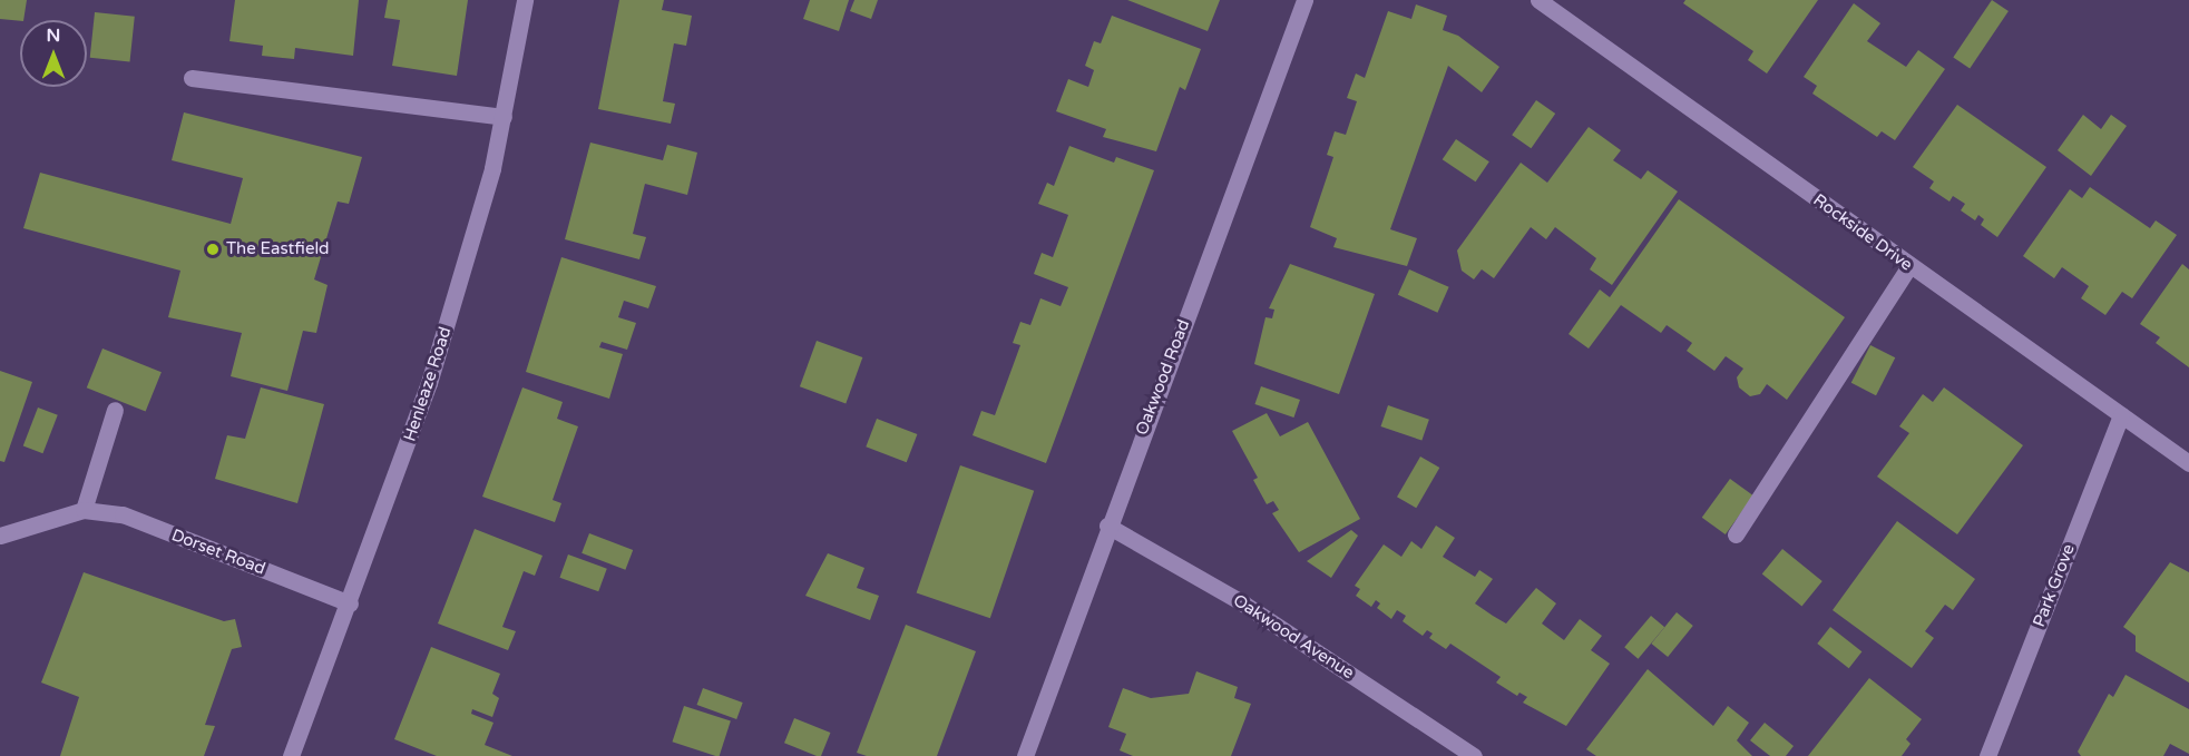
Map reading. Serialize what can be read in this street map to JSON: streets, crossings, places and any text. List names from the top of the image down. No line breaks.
{"streets":{"street":["Rockside Drive","Oakwood Road","Henleaze Road","Dorset Road","Park Grove","Oakwood Avenue"]},"crossings":[["Rockside Drive","Park Grove"],["Oakwood Road","Oakwood Avenue"],["Henleaze Road","Dorset Road"]],"places":["The Eastfield"],"north":"top"}
